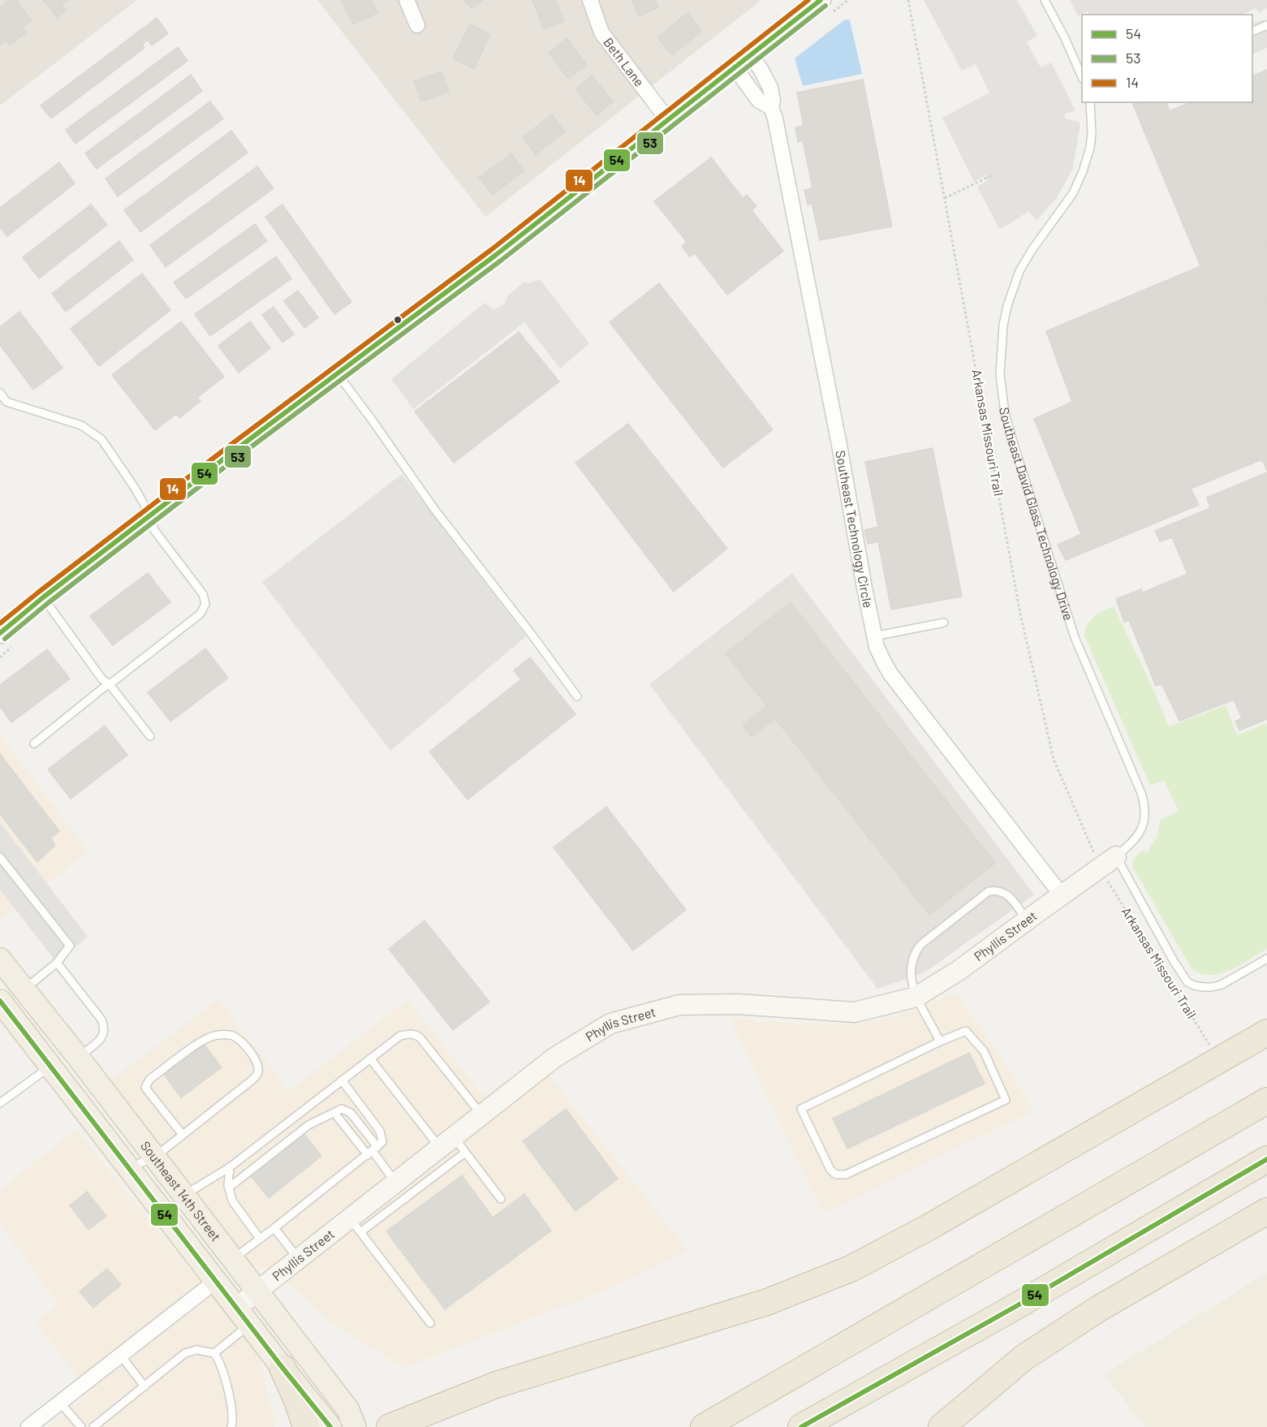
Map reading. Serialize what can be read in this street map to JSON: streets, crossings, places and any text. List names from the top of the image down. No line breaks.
{"streets":{"main road":["Southeast 14th Street"],"street":["Beth Lane","Southeast David Glass Technology Drive","Southeast Technology Circle","Phyllis Street"],"path":["Arkansas Missouri Trail"]},"crossings":[["Southeast David Glass Technology Drive","Southeast Technology Circle"],["Southeast David Glass Technology Drive","Phyllis Street"],["Southeast Technology Circle","Phyllis Street"],["Phyllis Street","Southeast 14th Street"]],"lines":["transit line 54","transit line 14","transit line 53"],"legend":["54","53","14"]}
